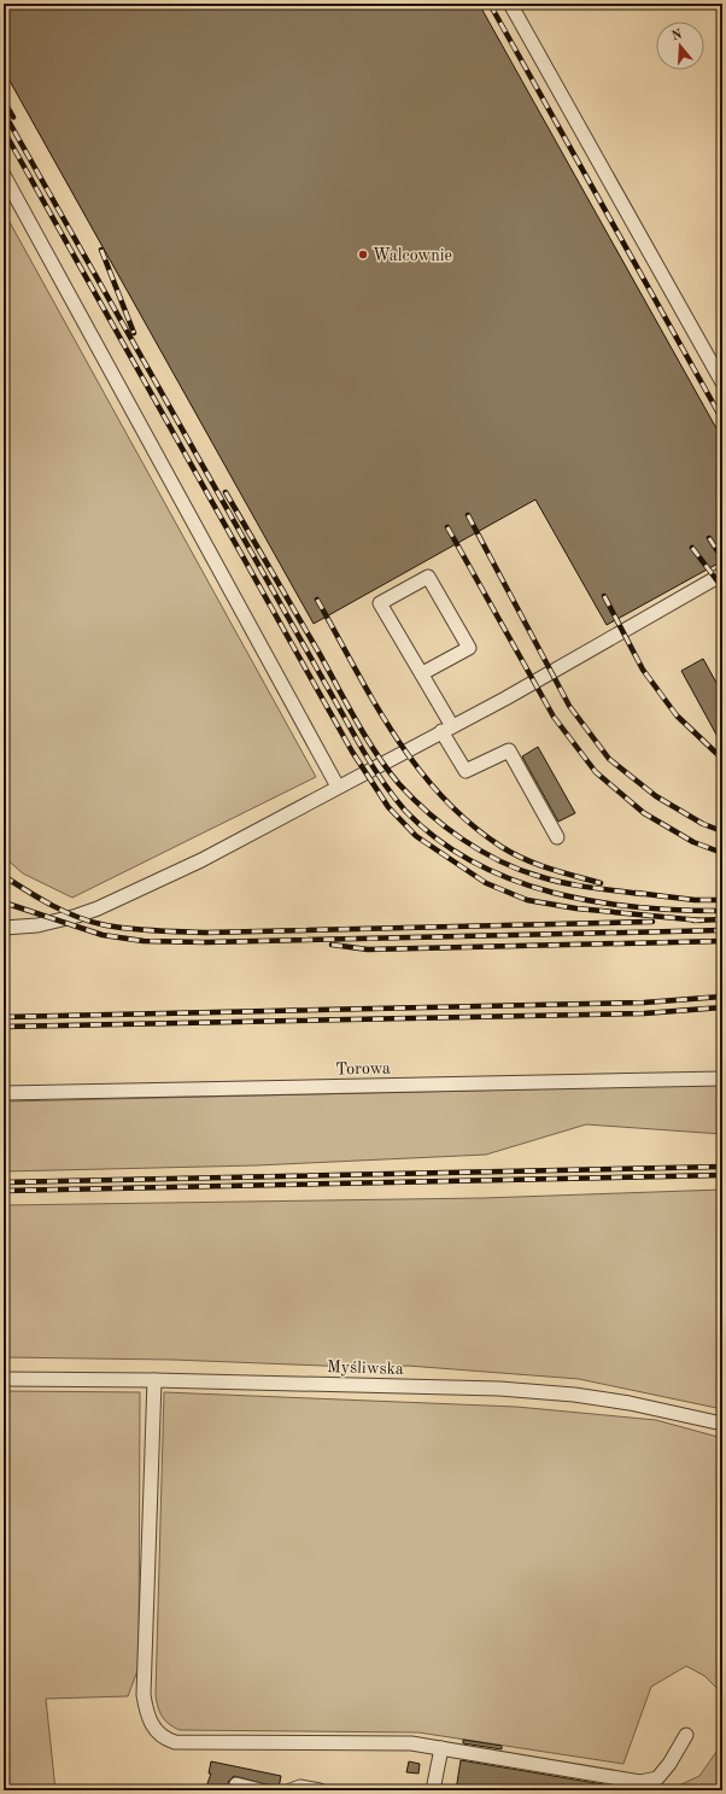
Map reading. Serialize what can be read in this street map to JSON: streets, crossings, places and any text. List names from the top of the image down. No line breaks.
{"streets":{"street":["Torowa","Myśliwska"]},"places":["Walcownie"],"north":"top"}
